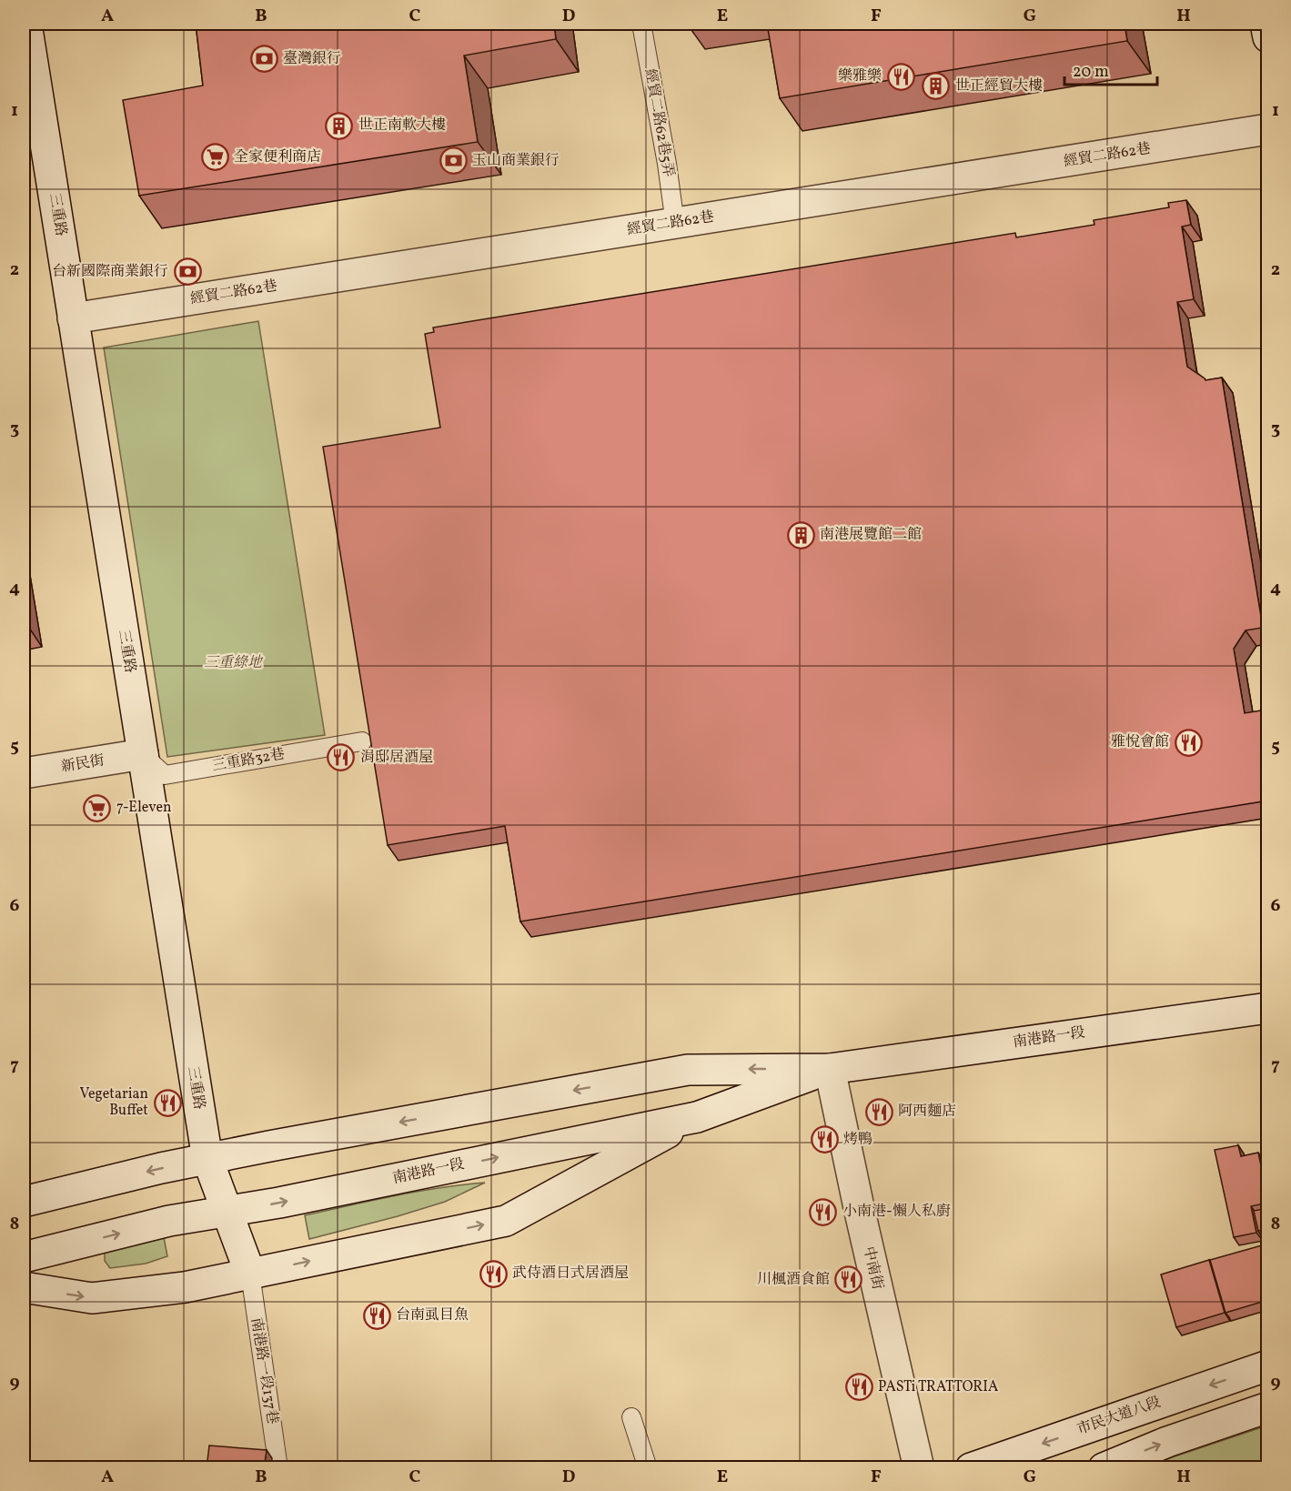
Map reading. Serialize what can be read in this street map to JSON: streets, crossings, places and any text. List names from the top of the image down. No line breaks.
{"streets":{"street":["經貿二路62巷","三重路","新民街","南港路一段","中南街","市民大道八段"],"lane":["經貿二路62巷5弄","三重路32巷","南港路一段137巷"]},"crossings":[["經貿二路62巷5弄","經貿二路62巷"],["經貿二路62巷","三重路"],["三重路","三重路32巷"],["三重路","新民街"],["三重路","南港路一段"],["三重路","南港路一段137巷"],["三重路32巷","新民街"],["南港路一段","中南街"]],"parks":["三重綠地"],"places":{"bank":["臺灣銀行","玉山商業銀行","台新國際商業銀行"],"restaurant":["樂雅樂","雅悅會館","涓邸居酒屋","Vegetarian Buffet","阿西麵店","烤鴨","小南港-懶人私廚","武侍酒日式居酒屋","川楓酒食館","台南虱目魚","PASTi TRATTORIA"],"building":["世正經貿大樓","世正南軟大樓","南港展覽館二館"],"supermarket":["全家便利商店","7-Eleven"]},"scale_bar":"20 m","grid":{"columns":["A","B","C","D","E","F","G","H"],"rows":["1","2","3","4","5","6","7","8","9"]}}
